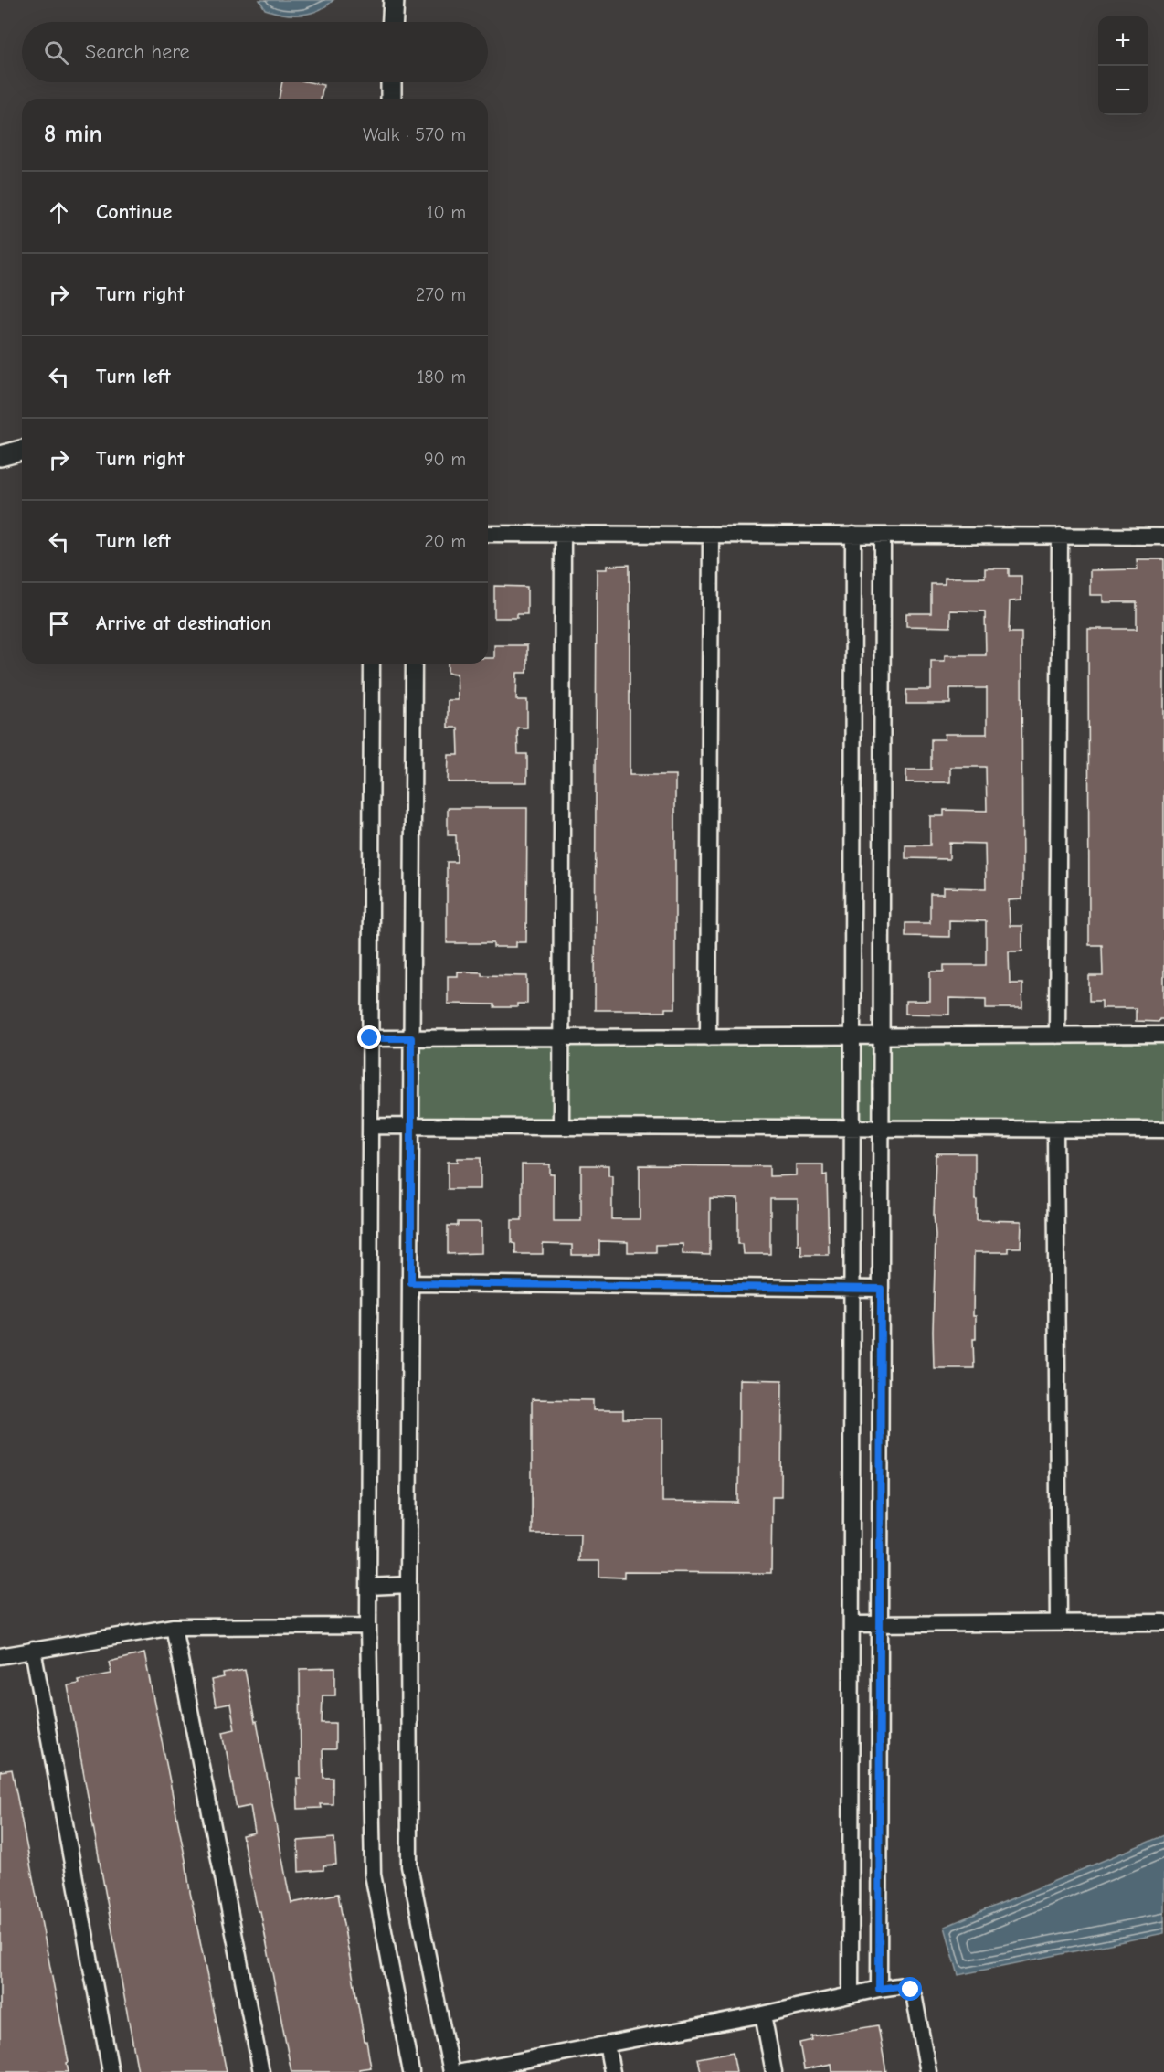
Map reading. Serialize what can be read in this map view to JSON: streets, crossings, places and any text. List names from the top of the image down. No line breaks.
{"page":{"map_buttons":["+","−"],"search":"Search here","heading":["8 min","Walk · 570 m"],"list":[["Continue","10 m"],["Turn right","270 m"],["Turn left","180 m"],["Turn right","90 m"],["Turn left","20 m"],"Arrive at destination"]}}
